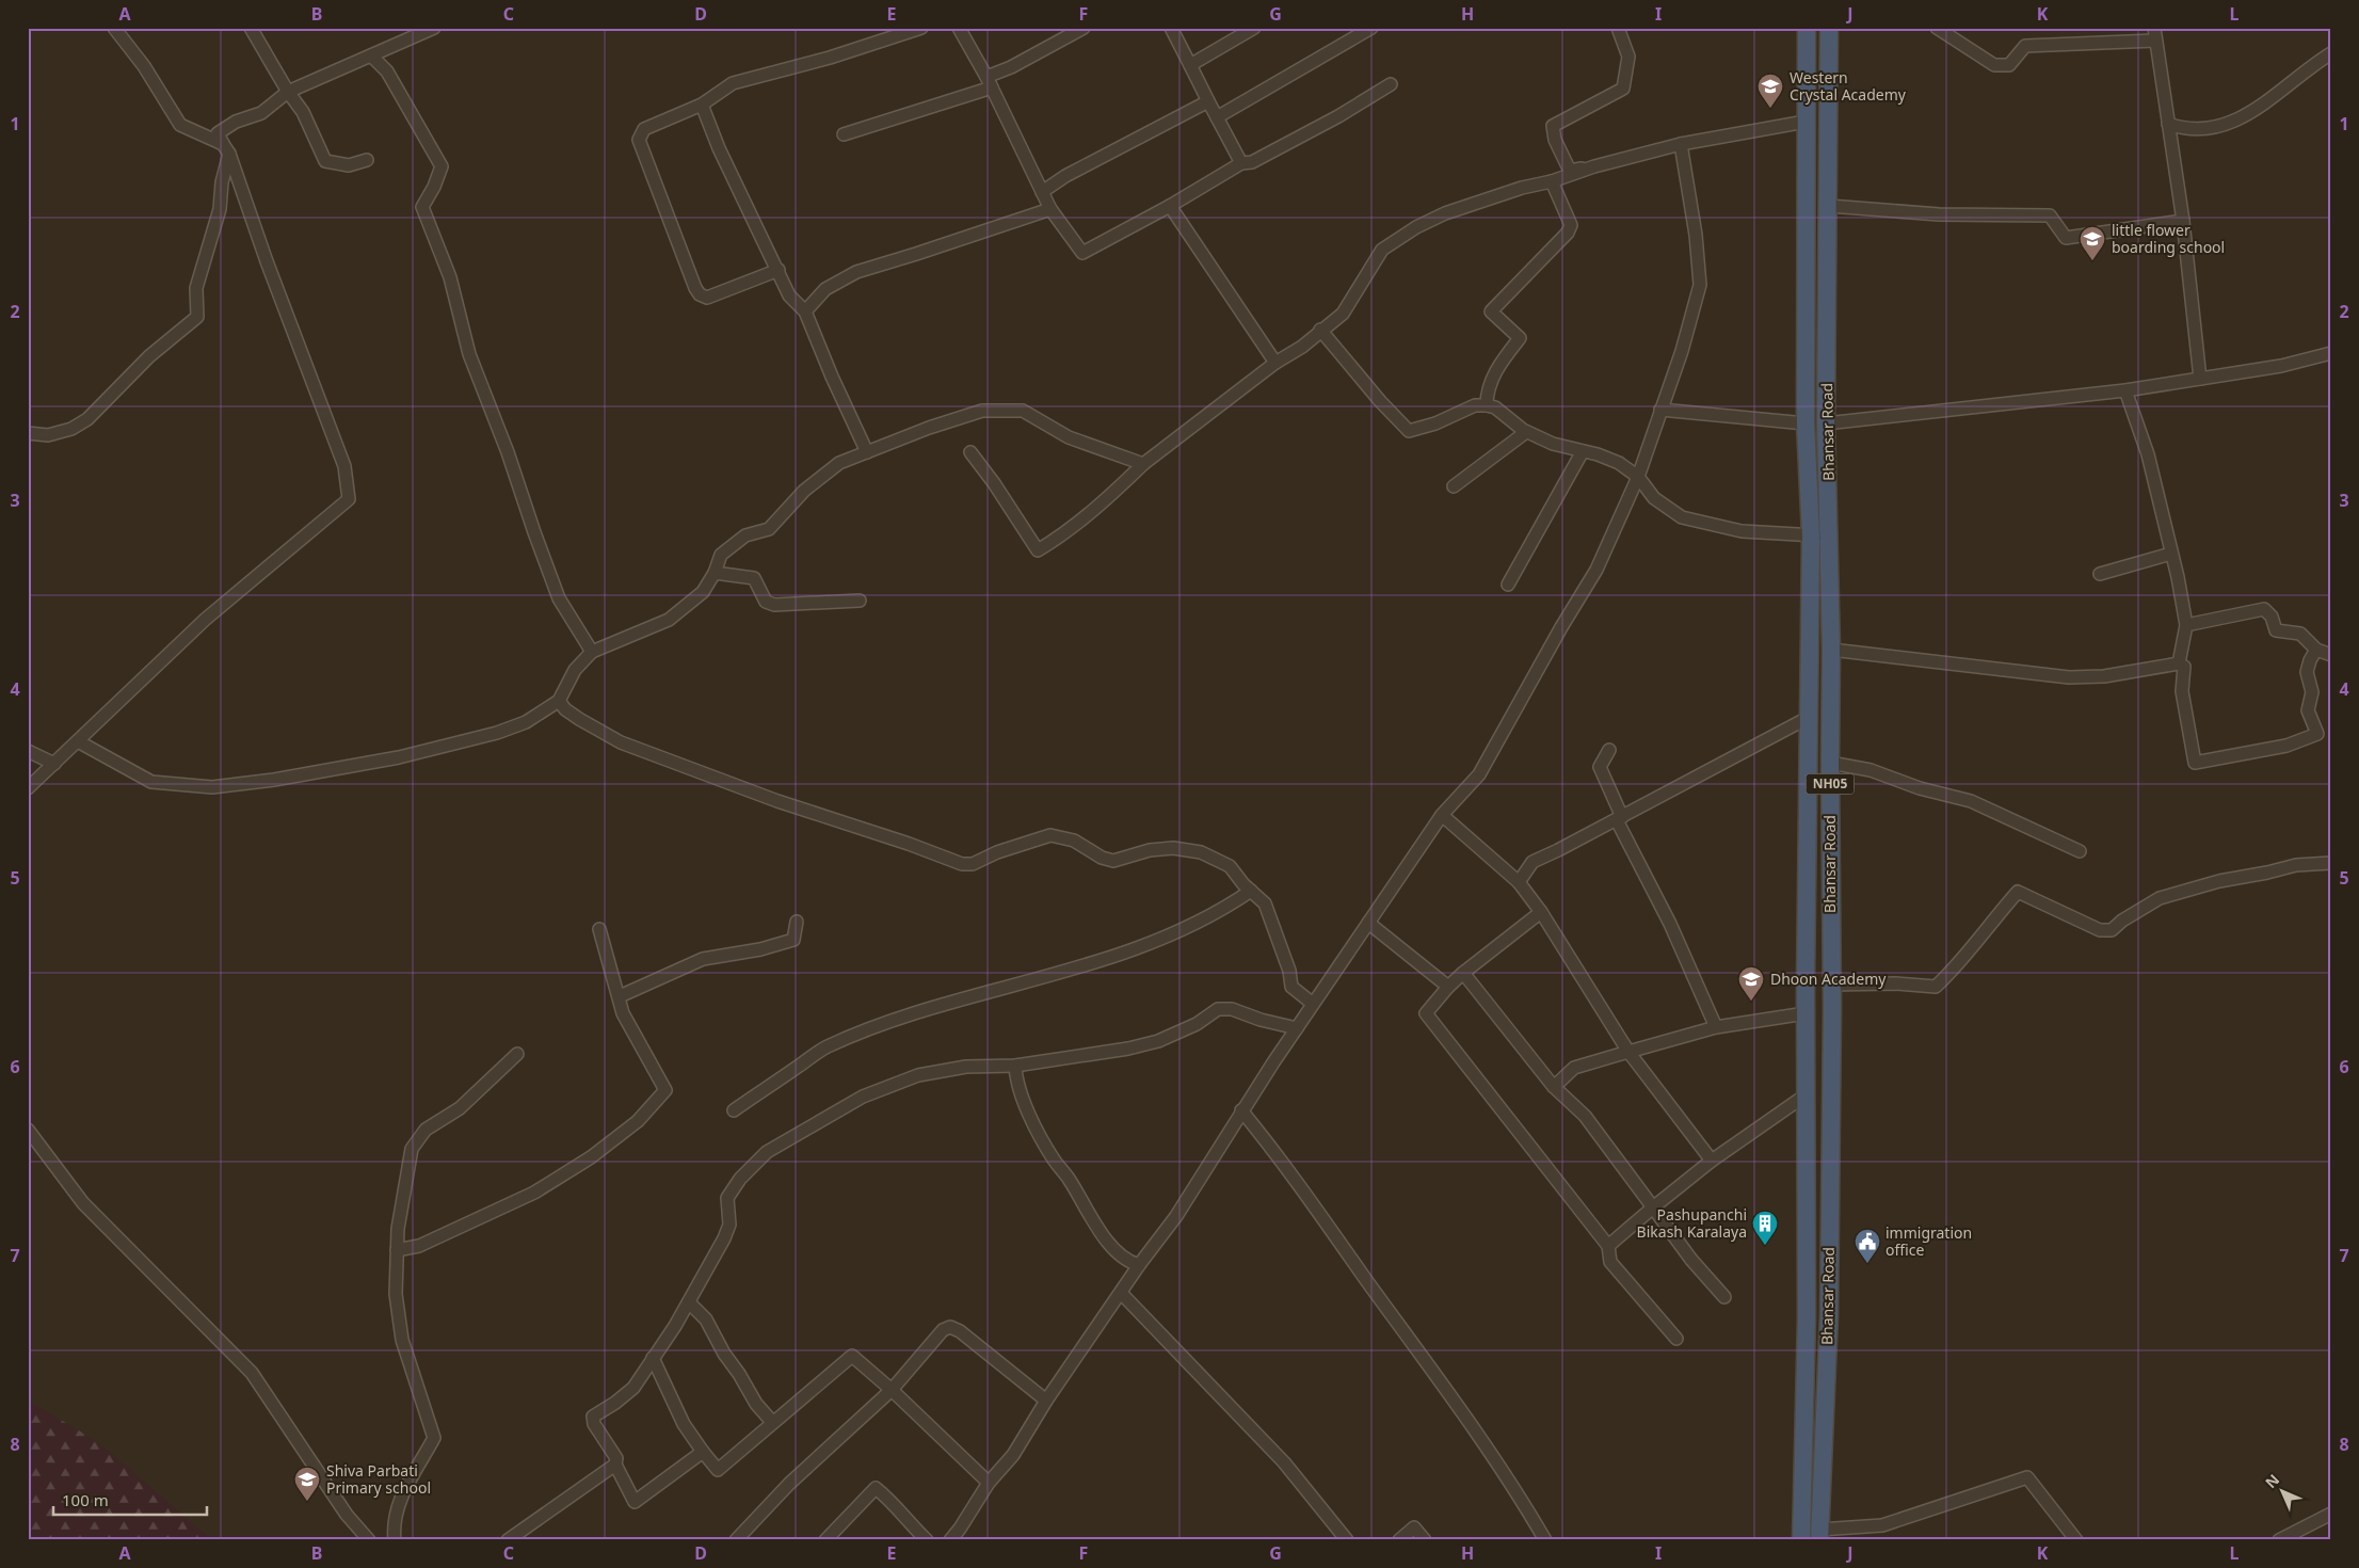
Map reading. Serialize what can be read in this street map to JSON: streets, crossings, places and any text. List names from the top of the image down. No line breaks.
{"streets":{"highway":["Bhansar Road","NH05"]},"places":{"school or university":["Western Crystal Academy","little flower boarding school","Dhoon Academy","Shiva Parbati Primary school"],"building":["Pashupanchi Bikash Karalaya"],"public building":["immigration office"]},"scale_bar":"100 m","north":"top left","grid":{"columns":["A","B","C","D","E","F","G","H","I","J","K","L"],"rows":["1","2","3","4","5","6","7","8"]}}
